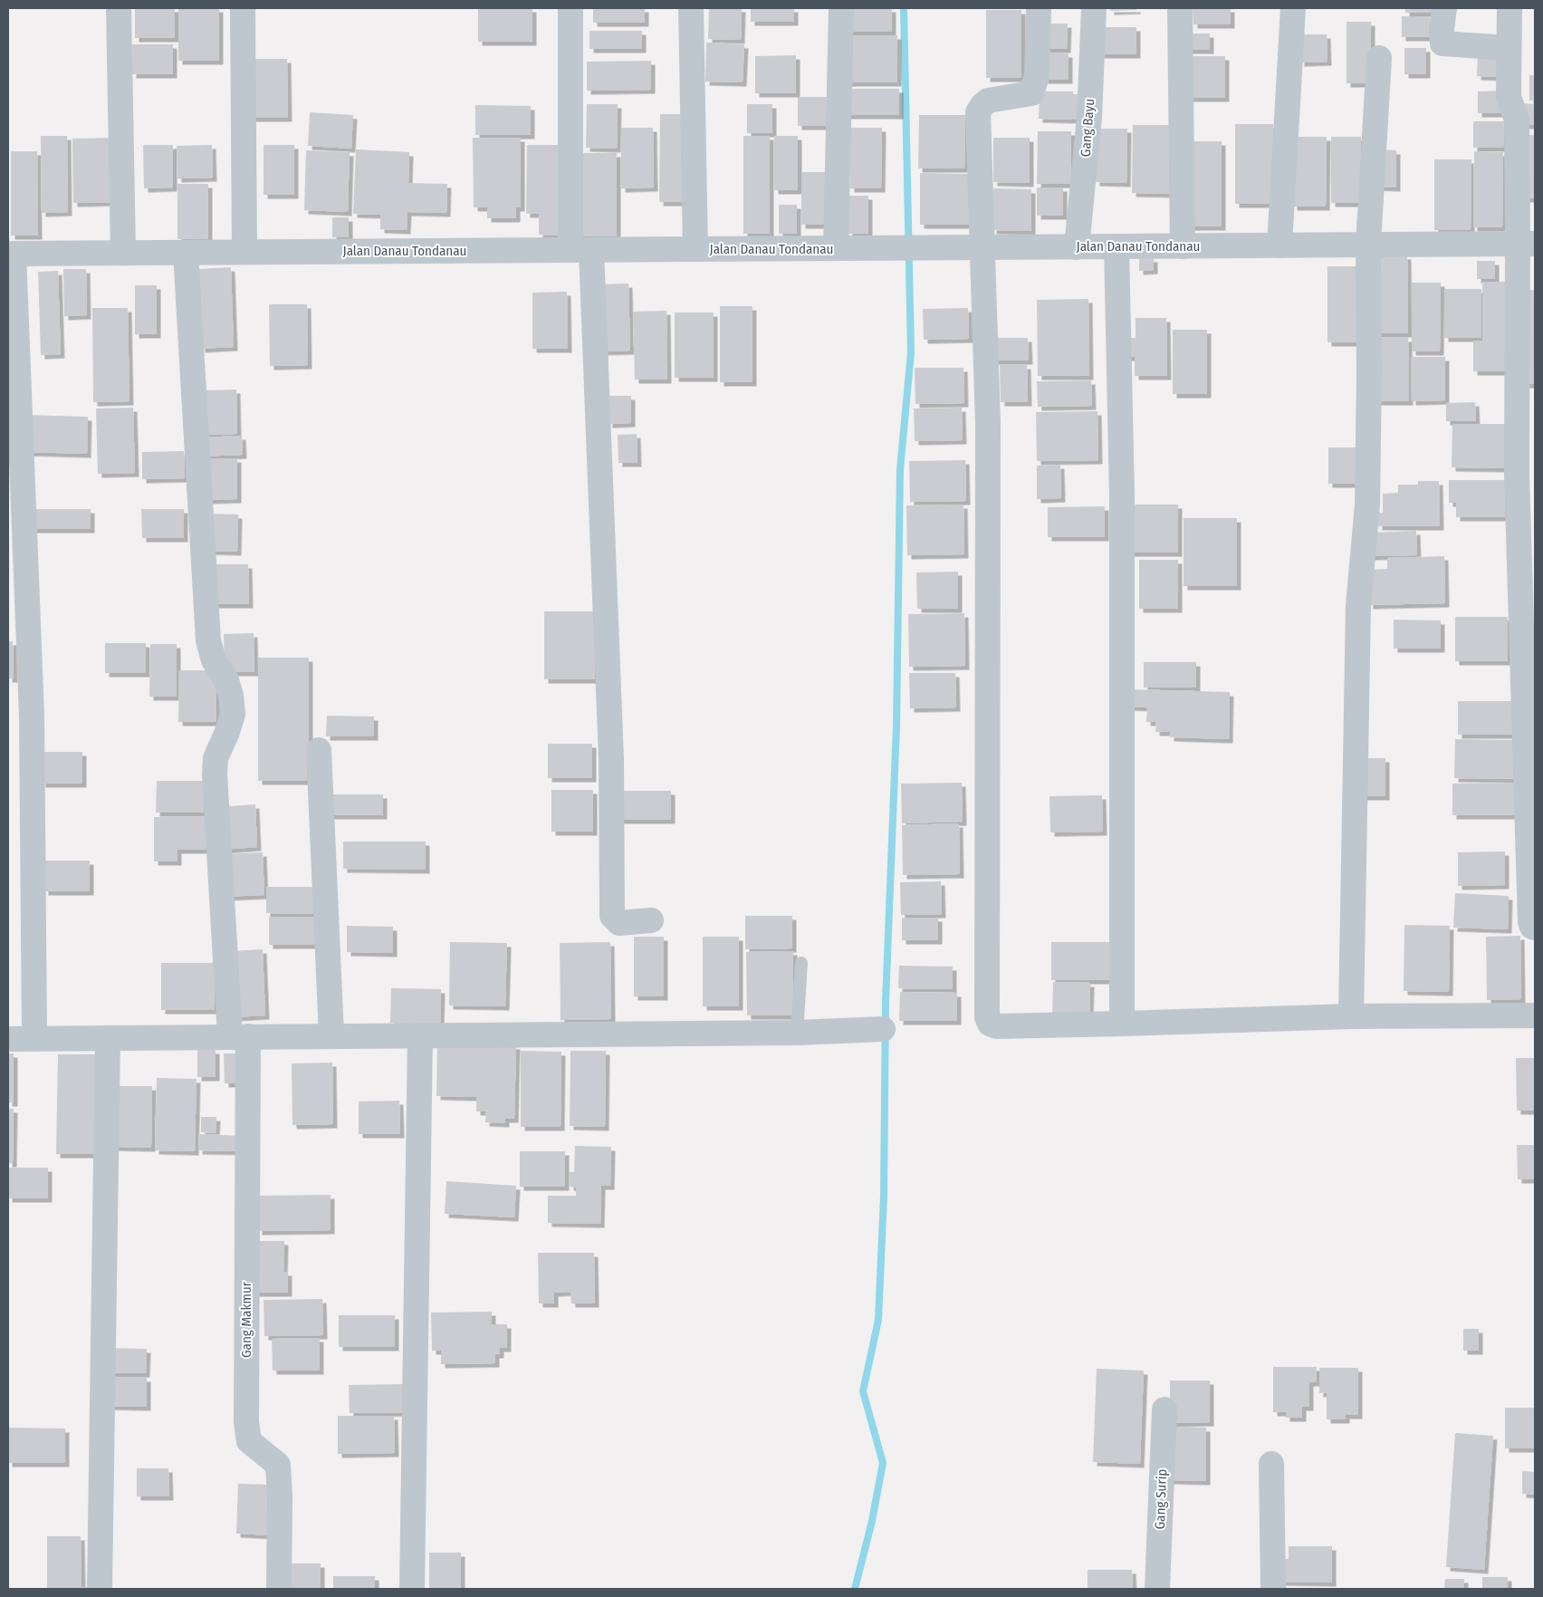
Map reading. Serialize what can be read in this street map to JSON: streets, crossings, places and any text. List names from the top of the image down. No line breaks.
{"streets":{"street":["Gang Bayu","Jalan Danau Tondanau","Gang Makmur","Gang Surip"]},"crossings":[["Gang Bayu","Jalan Danau Tondanau"],["Jalan Danau Tondanau","Gang Makmur"]]}
